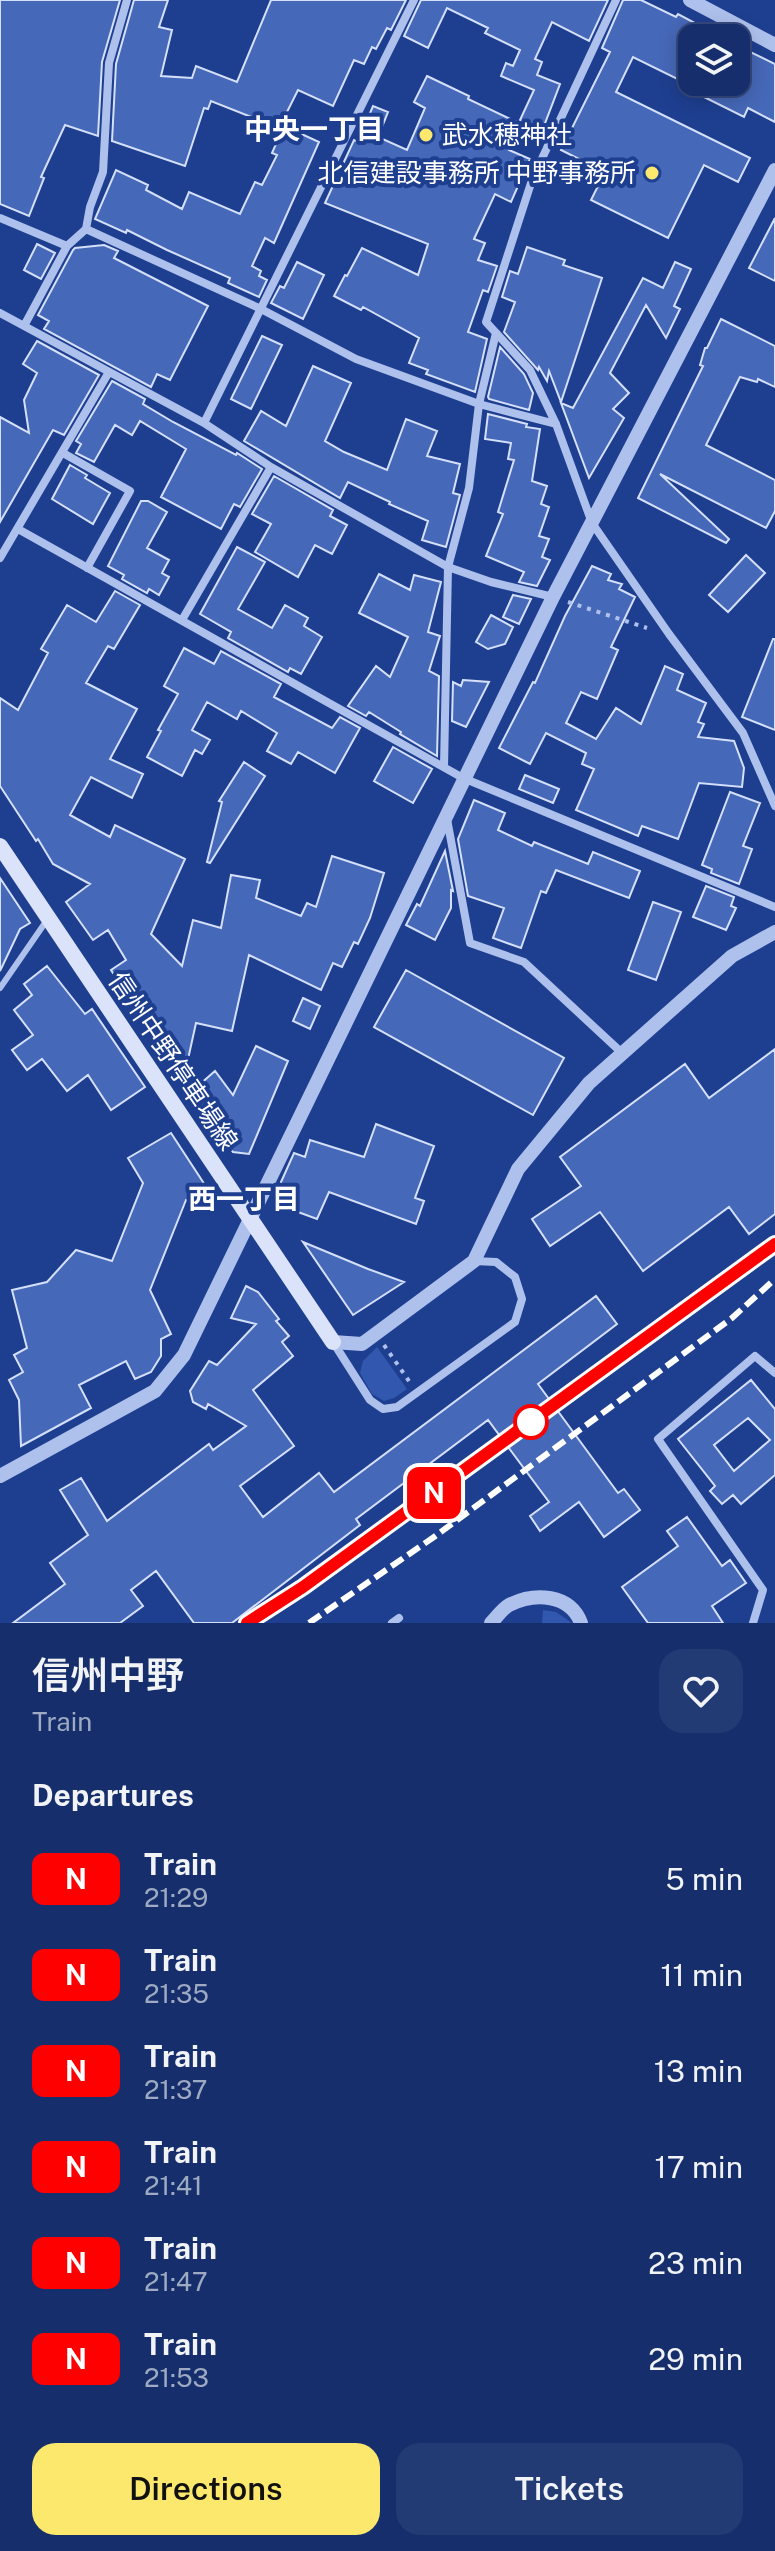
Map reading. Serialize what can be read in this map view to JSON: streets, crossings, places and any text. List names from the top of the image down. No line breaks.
{"streets":{"main road":["信州中野停車場線"]},"districts":["中央一丁目","西一丁目"],"places":["武水穂神社","北信建設事務所 中野事務所"],"page":{"on_map":"N","heading":[["信州中野","Train"],"Departures"],"list":[{"mark":"N","name":"Train","note":"21:29","value":"5 min"},{"mark":"N","name":"Train","note":"21:35","value":"11 min"},{"mark":"N","name":"Train","note":"21:37","value":"13 min"},{"mark":"N","name":"Train","note":"21:41","value":"17 min"},{"mark":"N","name":"Train","note":"21:47","value":"23 min"},{"mark":"N","name":"Train","note":"21:53","value":"29 min"}],"buttons":["Directions","Tickets"]}}
